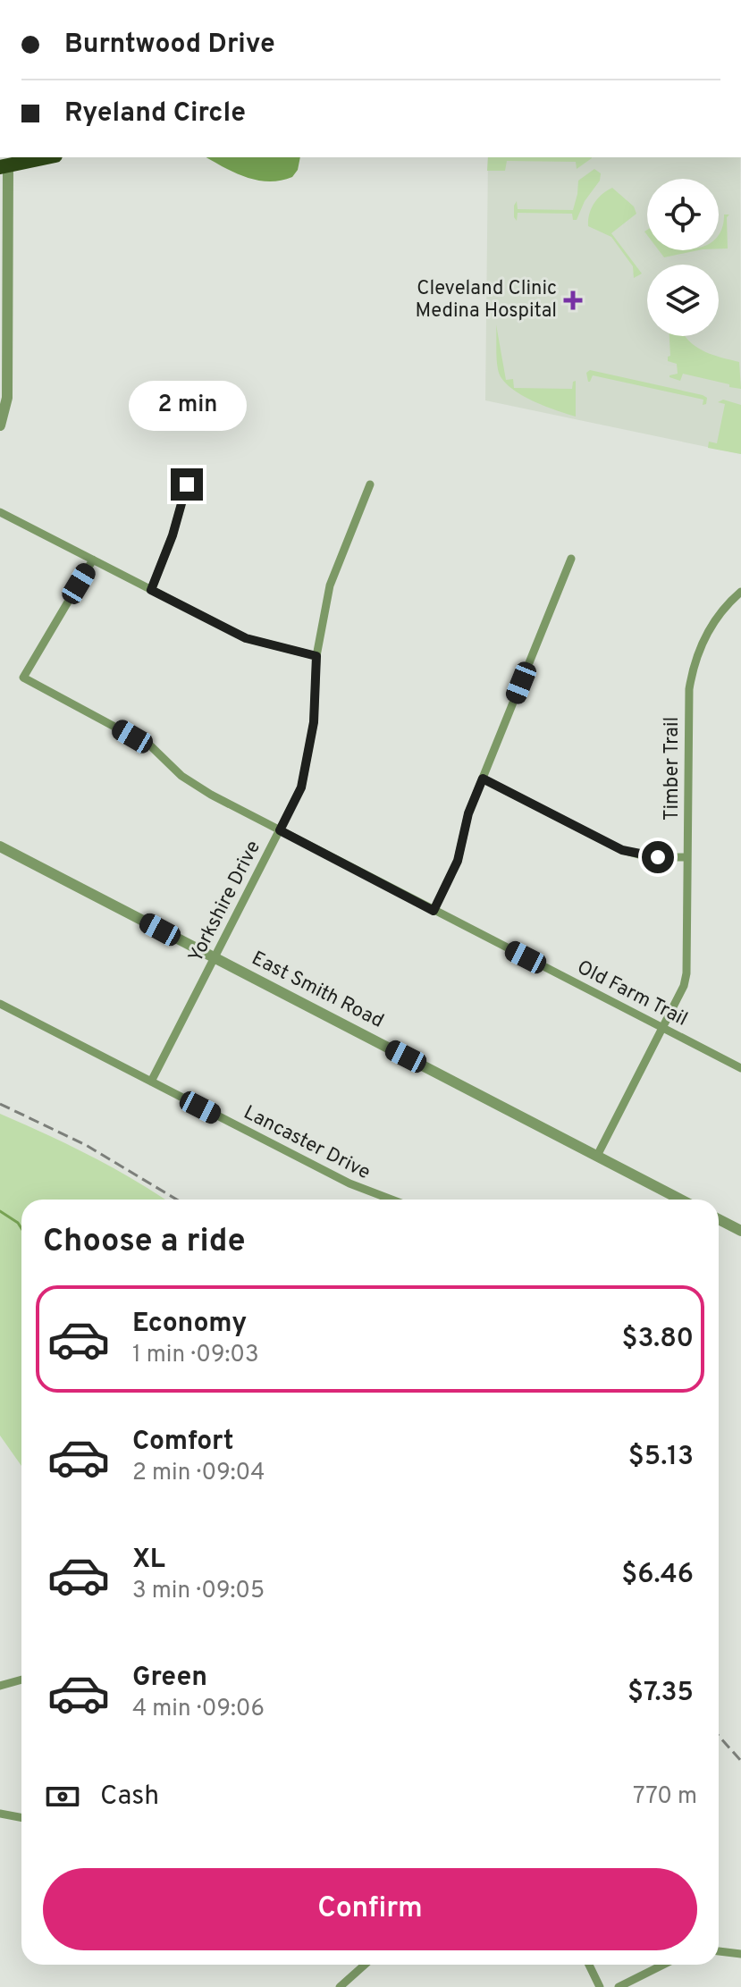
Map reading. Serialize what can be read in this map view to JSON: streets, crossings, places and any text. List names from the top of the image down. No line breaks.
{"streets":{"street":["Timber Trail","Yorkshire Drive","East Smith Road","Old Farm Trail","Lancaster Drive"]},"crossings":[["Timber Trail","East Smith Road"],["Timber Trail","Old Farm Trail"],["Yorkshire Drive","East Smith Road"],["Yorkshire Drive","Old Farm Trail"],["Yorkshire Drive","Lancaster Drive"]],"places":{"health":["Cleveland Clinic Medina Hospital"]},"page":{"banner":["Burntwood Drive","Ryeland Circle"],"bubble":"2 min","heading":"Choose a ride","list":[{"name":"Economy","note":"1 min · 09:03","value":"$3.80"},{"name":"Comfort","note":"2 min · 09:04","value":"$5.13"},{"name":"XL","note":"3 min · 09:05","value":"$6.46"},{"name":"Green","note":"4 min · 09:06","value":"$7.35"}],"pay":["Cash","770 m"],"buttons":"Confirm"}}
